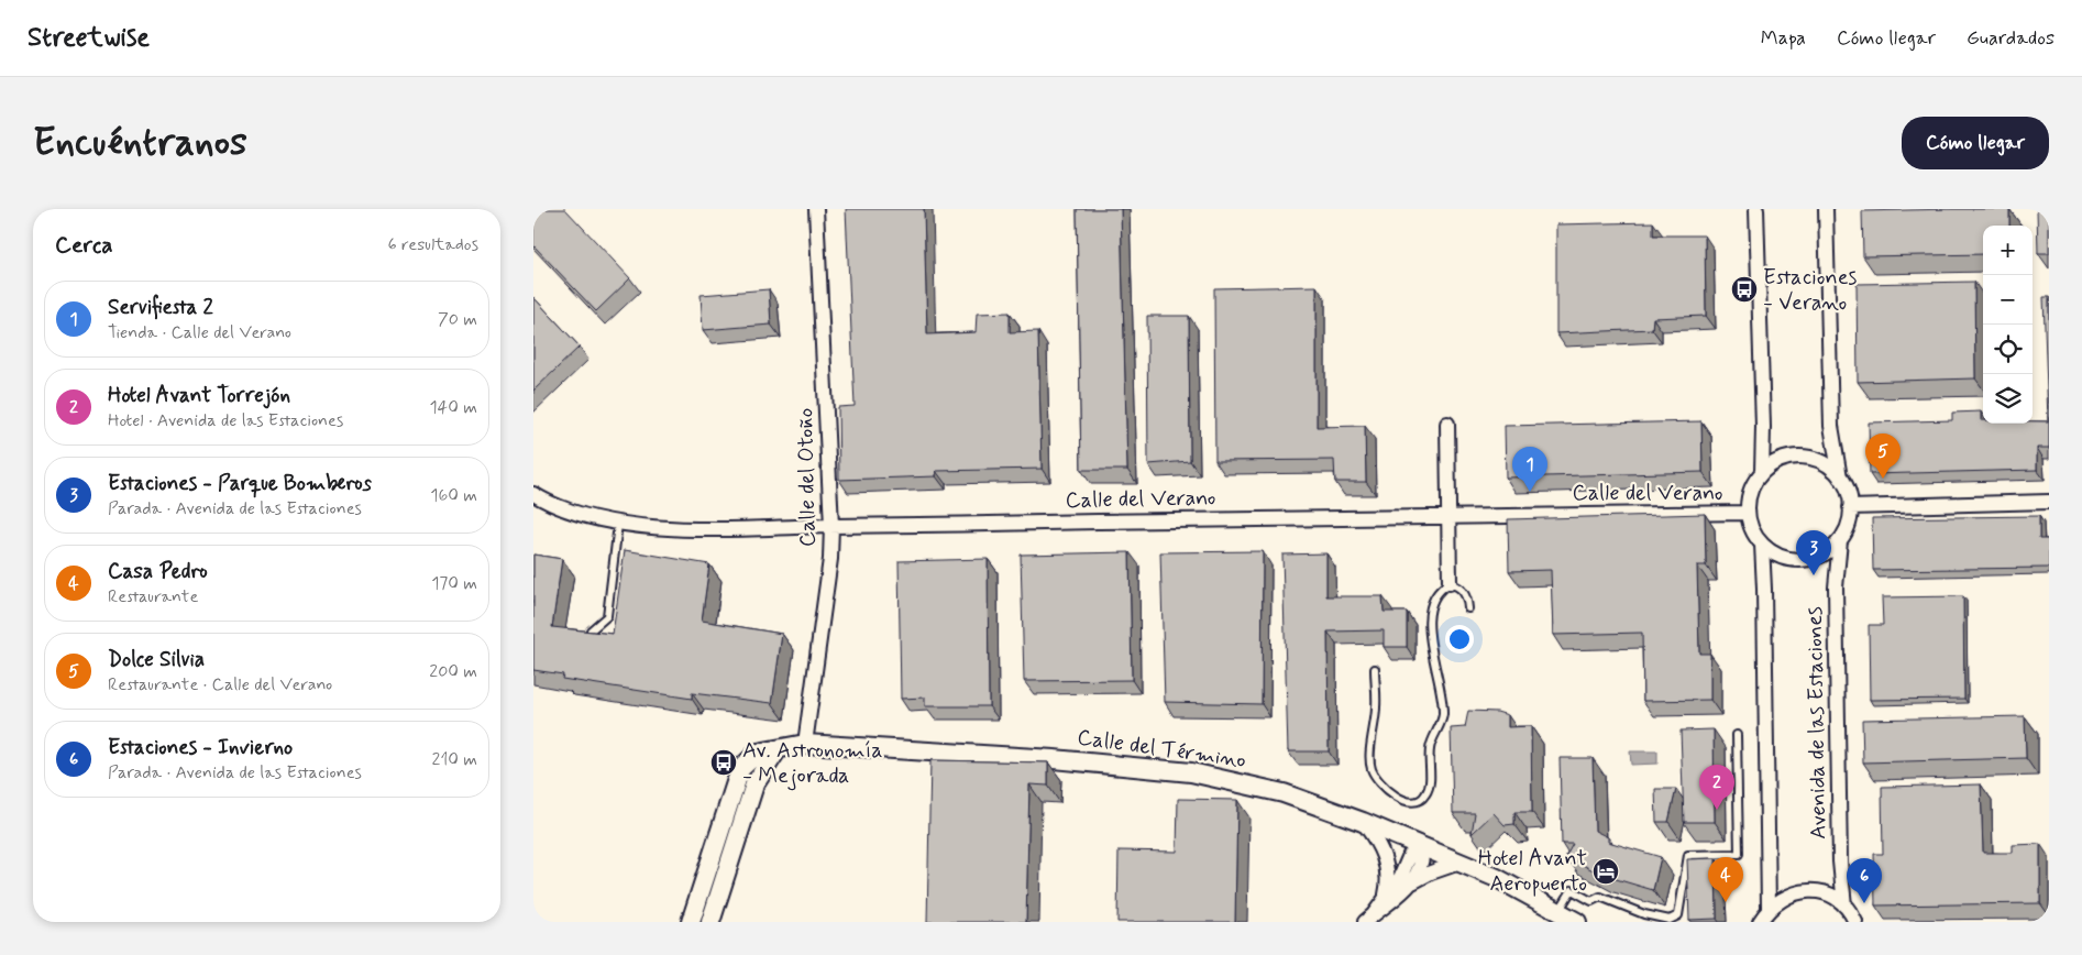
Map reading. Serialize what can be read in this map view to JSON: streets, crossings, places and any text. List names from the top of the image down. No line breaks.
{"streets":{"street":["Calle del Otoño","Calle del Verano","Avenida de las Estaciones","Calle del Término"]},"crossings":[["Calle del Otoño","Calle del Verano"],["Calle del Otoño","Calle del Término"],["Calle del Verano","Avenida de las Estaciones"]],"places":{"bus stop":["Estaciones - Verano","Av. Astronomía - Mejorada"],"hotel":["Hotel Avant Aeropuerto"]},"page":{"header":"Streetwise","nav":["Mapa","Cómo llegar","Guardados"],"buttons":"Cómo llegar","title":"Encuéntranos","heading":["Cerca","6 resultados"],"map_buttons":["+","−"],"list":[{"mark":"1","name":"Servifiesta 2","note":"Tienda · Calle del Verano","value":"70 m"},{"mark":"2","name":"Hotel Avant Torrejón","note":"Hotel · Avenida de las Estaciones","value":"140 m"},{"mark":"3","name":"Estaciones - Parque Bomberos","note":"Parada · Avenida de las Estaciones","value":"160 m"},{"mark":"4","name":"Casa Pedro","note":"Restaurante","value":"170 m"},{"mark":"5","name":"Dolce Silvia","note":"Restaurante · Calle del Verano","value":"200 m"},{"mark":"6","name":"Estaciones - Invierno","note":"Parada · Avenida de las Estaciones","value":"210 m"}],"pins":["5","1","3","2","4","6"]}}
